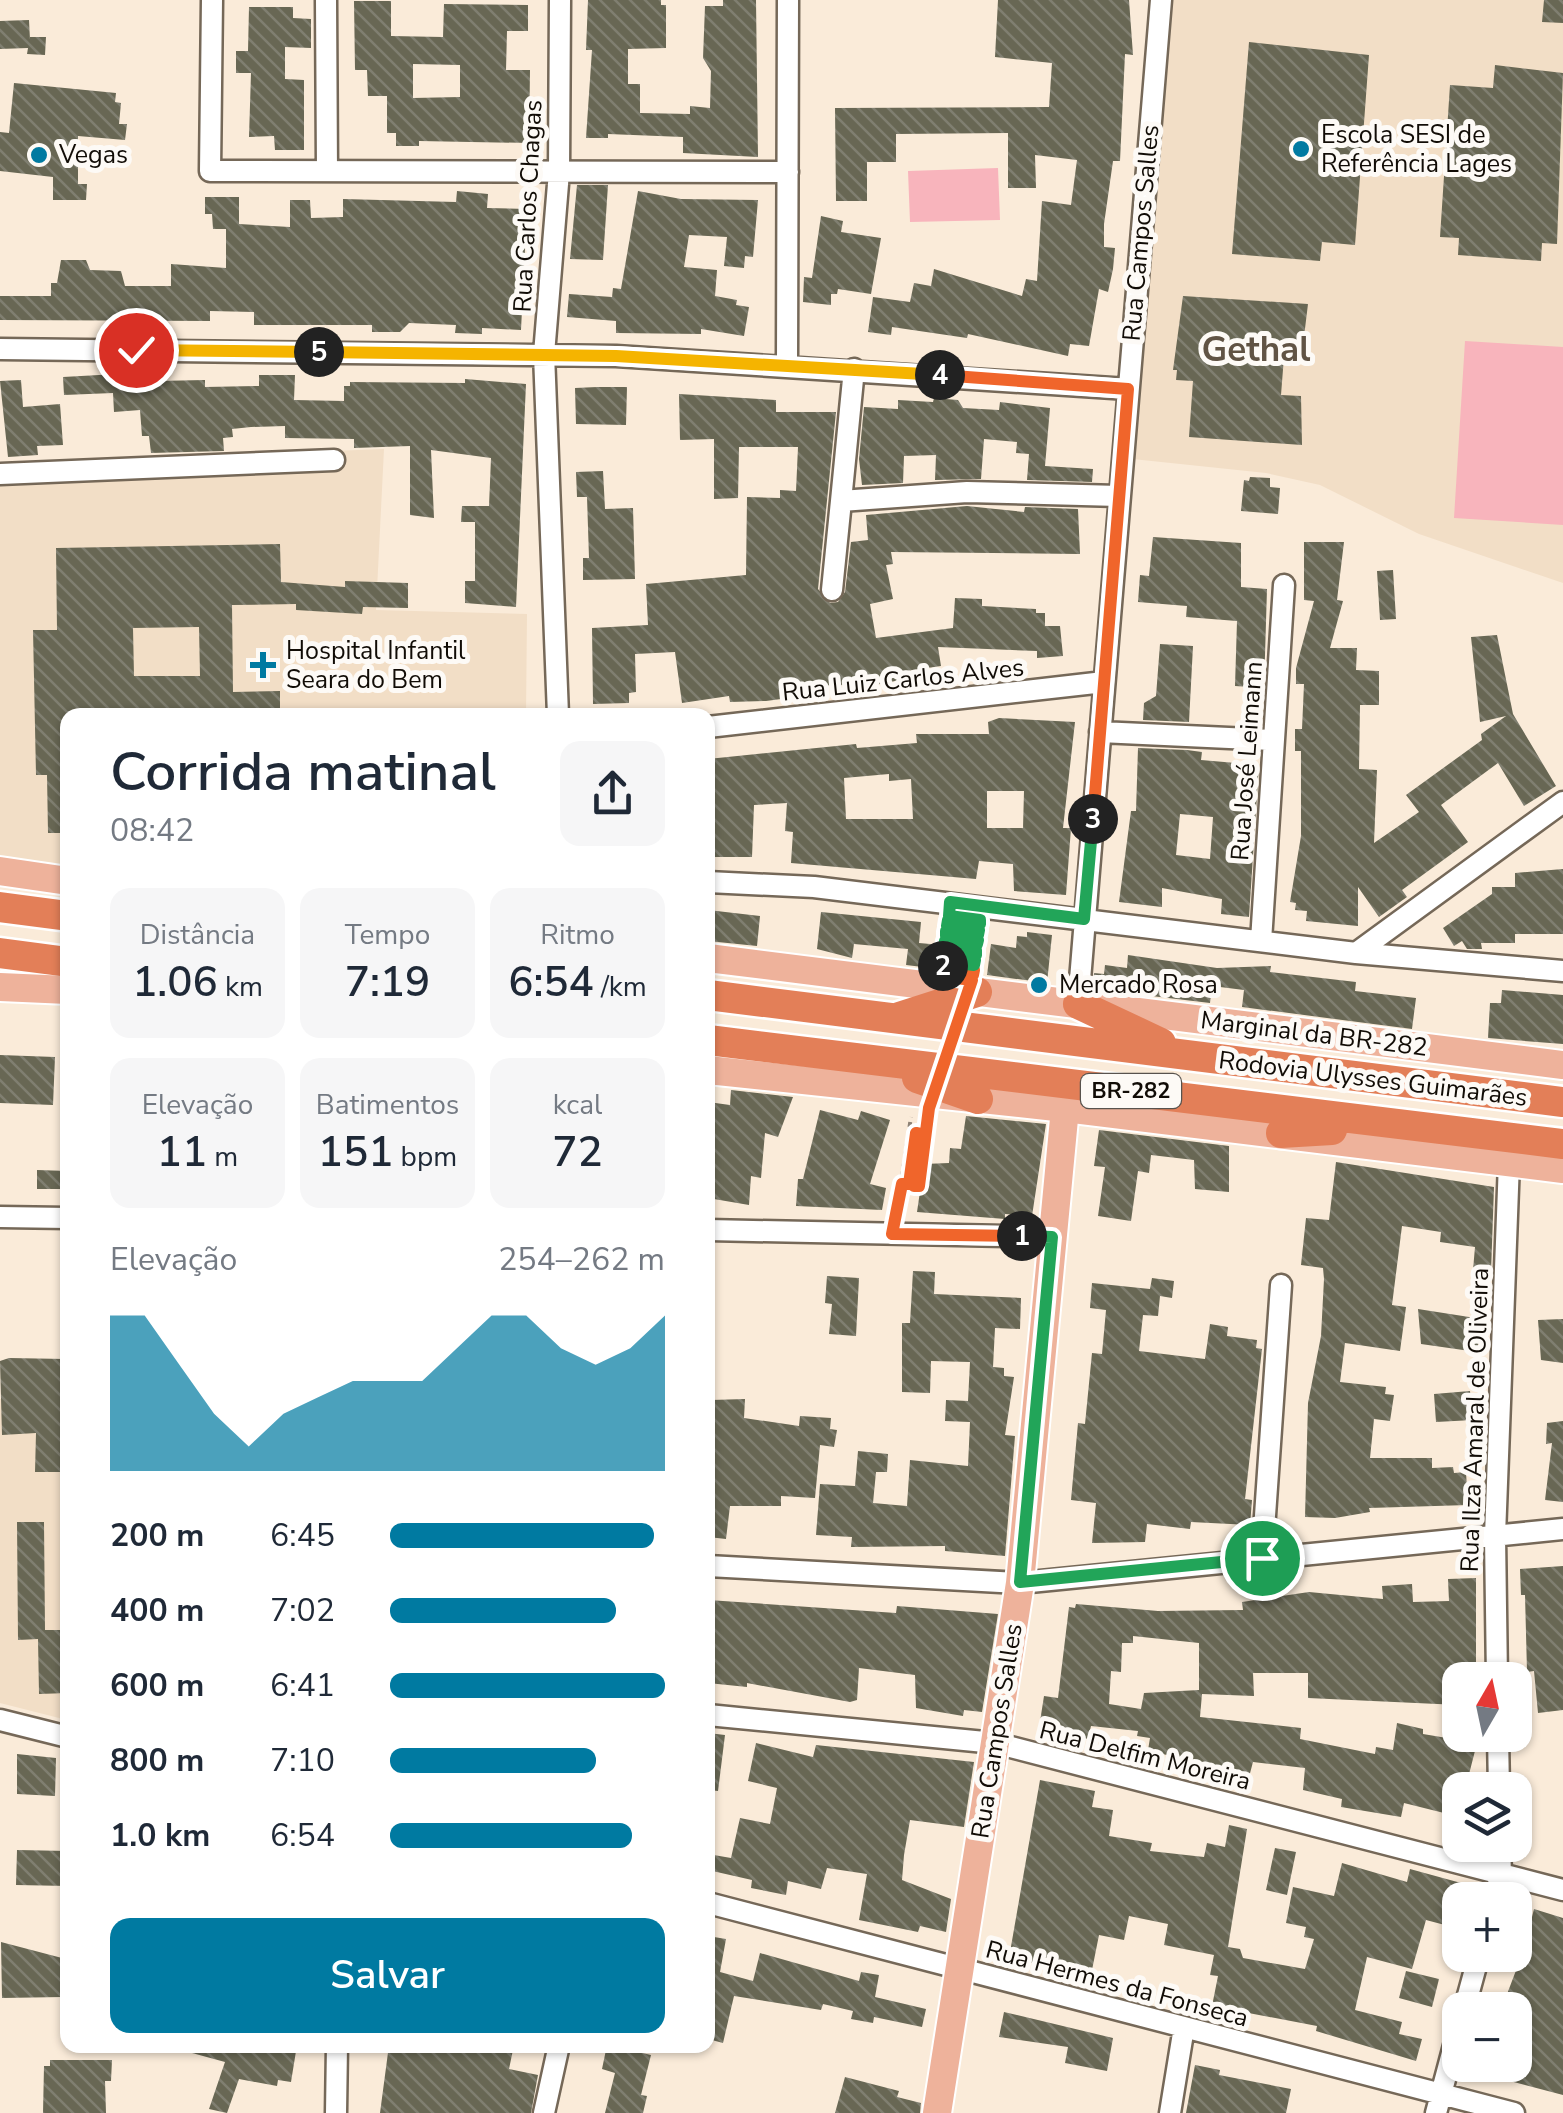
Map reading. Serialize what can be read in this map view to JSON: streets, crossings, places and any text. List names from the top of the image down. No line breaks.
{"streets":{"highway":["Rodovia Ulysses Guimarães","BR-282"],"main road":["Rua Campos Salles","Marginal da BR-282"],"street":["Rua Carlos Chagas","Rua Luiz Carlos Alves","Rua José Leimann","Rua Ilza Amaral de Oliveira","Rua Delfim Moreira","Rua Hermes da Fonseca"]},"crossings":[["Rua Campos Salles","Rua Luiz Carlos Alves"],["Rua Campos Salles","Marginal da BR-282"],["Rua Campos Salles","Rua Delfim Moreira"],["Rua Campos Salles","Rua Hermes da Fonseca"]],"districts":["Gethal"],"places":{"other":["Escola SESI de Referência Lages","Vegas","Mercado Rosa"],"health":["Hospital Infantil Seara do Bem"]},"north":"top","page":{"pins":["5","4","3","2","1"],"heading":["Corrida matinal","08:42"],"stats":[["Distância","1.06 km"],["Tempo","7:19"],["Ritmo","6:54 /km"],["Elevação","11 m"],["Batimentos","151 bpm"],["kcal","72"]],"chart":["Elevação","254–262 m"],"list":[{"name":"200 m","note":"6:45"},{"name":"400 m","note":"7:02"},{"name":"600 m","note":"6:41"},{"name":"800 m","note":"7:10"},{"name":"1.0 km","note":"6:54"}],"map_buttons":["+","−"],"buttons":"Salvar"}}
